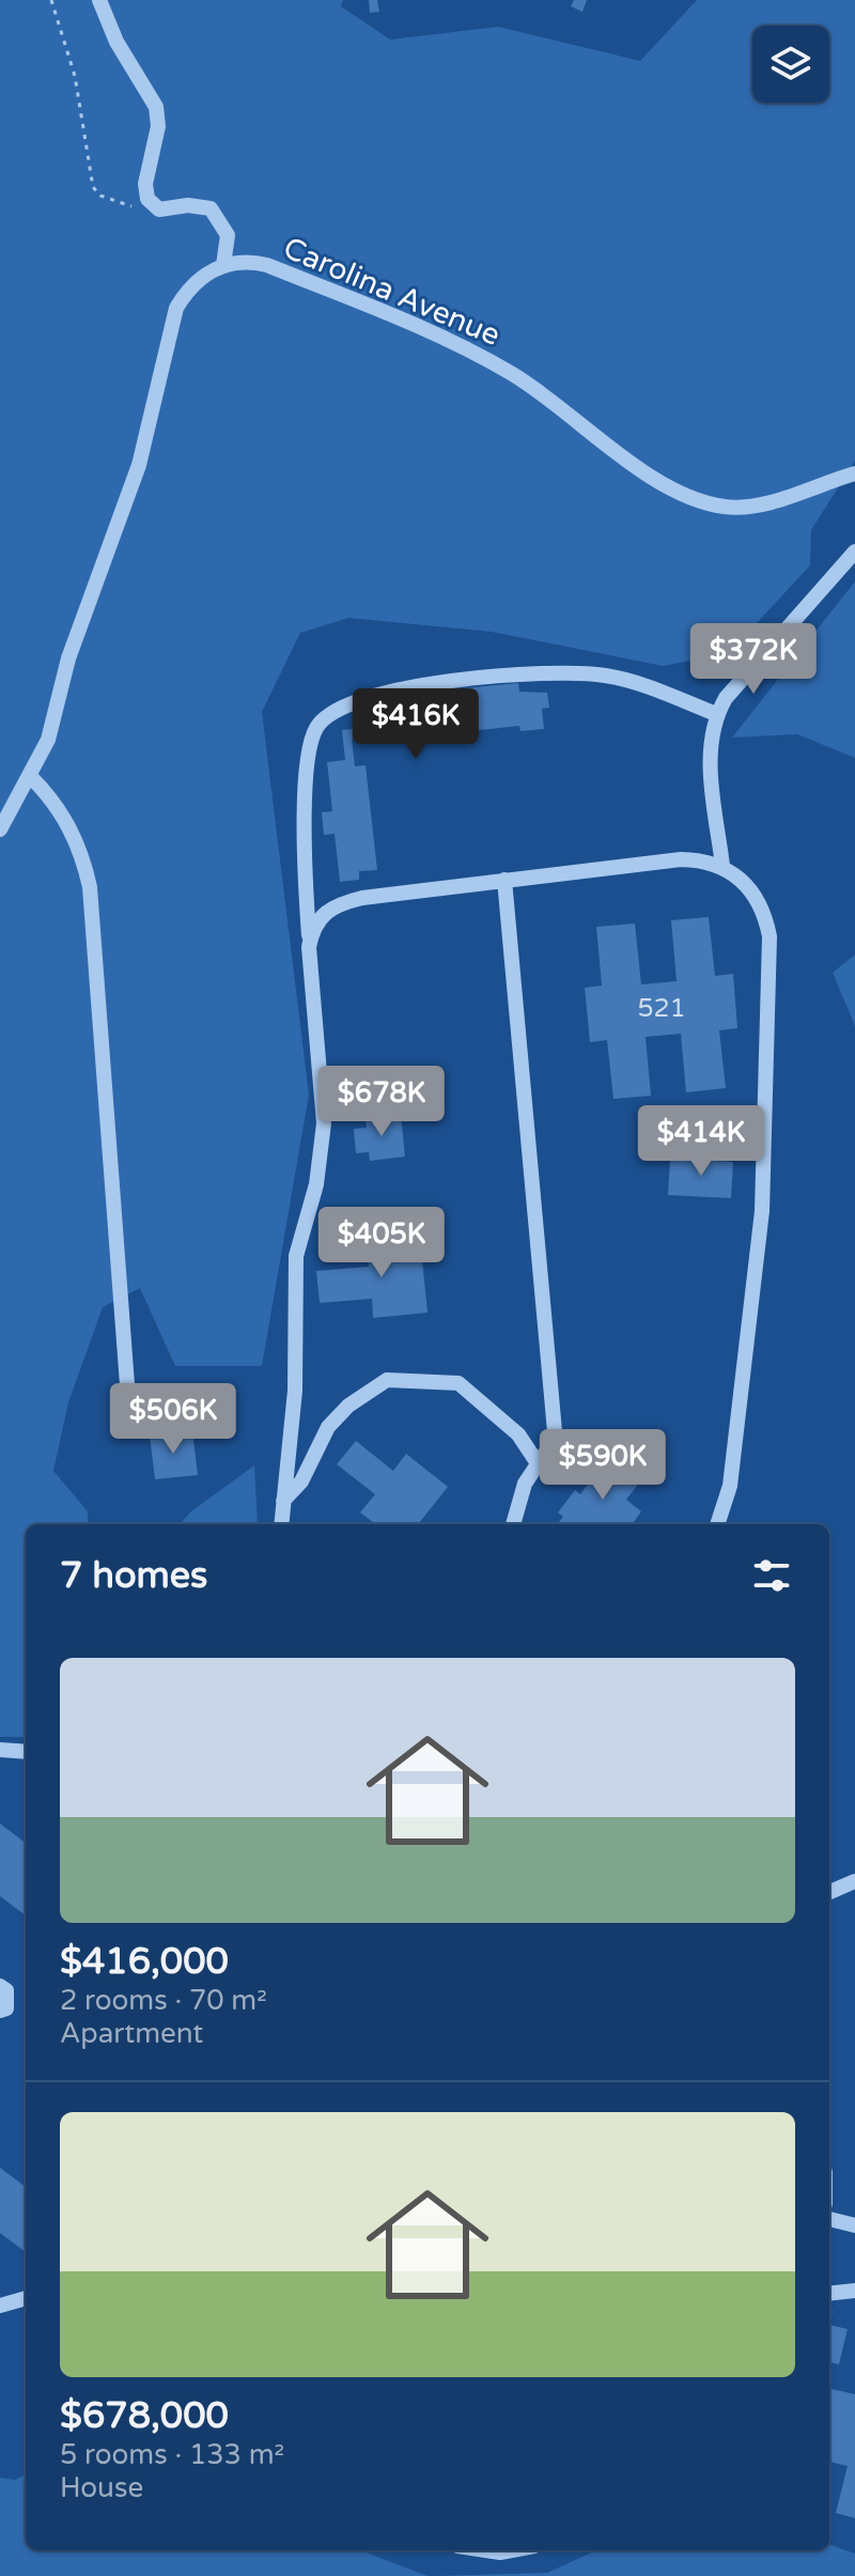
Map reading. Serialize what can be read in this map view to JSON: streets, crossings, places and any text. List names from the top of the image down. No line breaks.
{"streets":{"street":["Carolina Avenue"]},"house_numbers":["521"],"page":{"price":["$372K","$416K","$678K","$414K","$405K","$506K","$590K"],"heading":"7 homes","list":[{"name":"$416,000","note":"2 rooms · 70 m² · Apartment"},{"name":"$678,000","note":"5 rooms · 133 m² · House"}]}}
